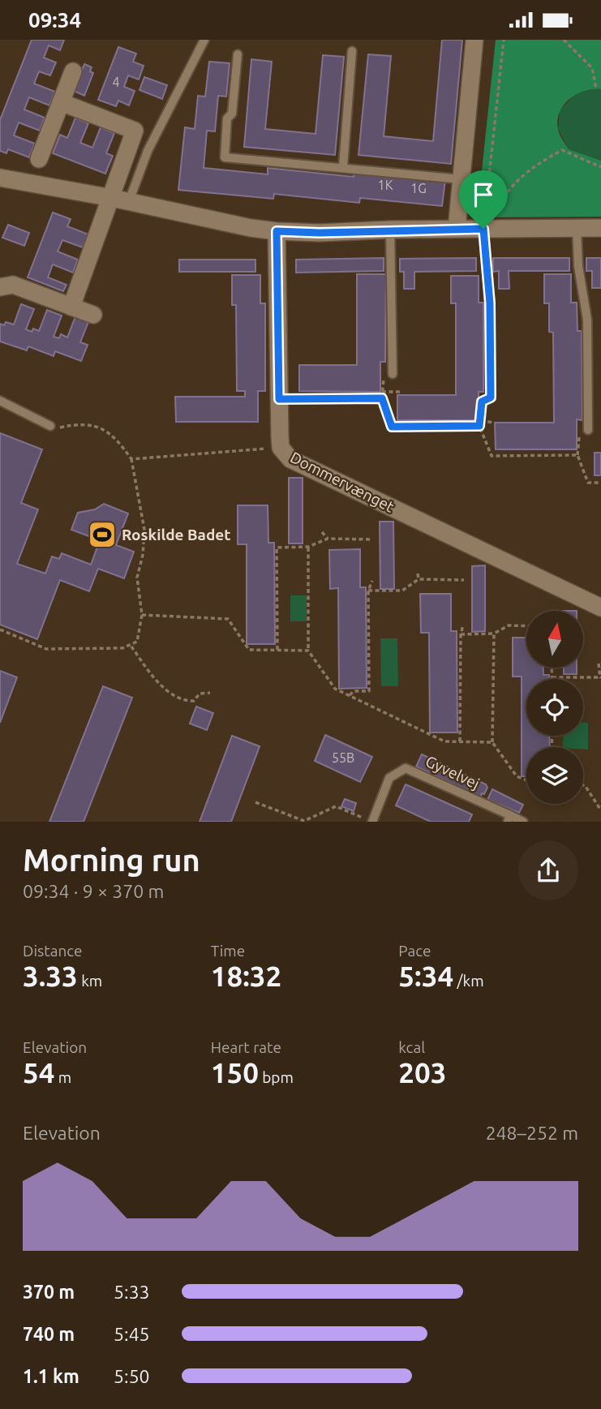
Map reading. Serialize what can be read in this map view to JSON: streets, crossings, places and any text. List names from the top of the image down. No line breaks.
{"streets":{"street":["Dommervænget"],"lane":["Gyvelvej"]},"places":{"sports":["Roskilde Badet"]},"house_numbers":["4","1K","1G","55B"],"north":"top","page":{"status":"09:34","heading":["Morning run","09:34 · 9 × 370 m"],"stats":[["Distance","3.33 km"],["Time","18:32"],["Pace","5:34 /km"],["Elevation","54 m"],["Heart rate","150 bpm"],["kcal","203"]],"chart":["Elevation","248–252 m"],"list":[{"name":"370 m","note":"5:33"},{"name":"740 m","note":"5:45"},{"name":"1.1 km","note":"5:50"}]}}
